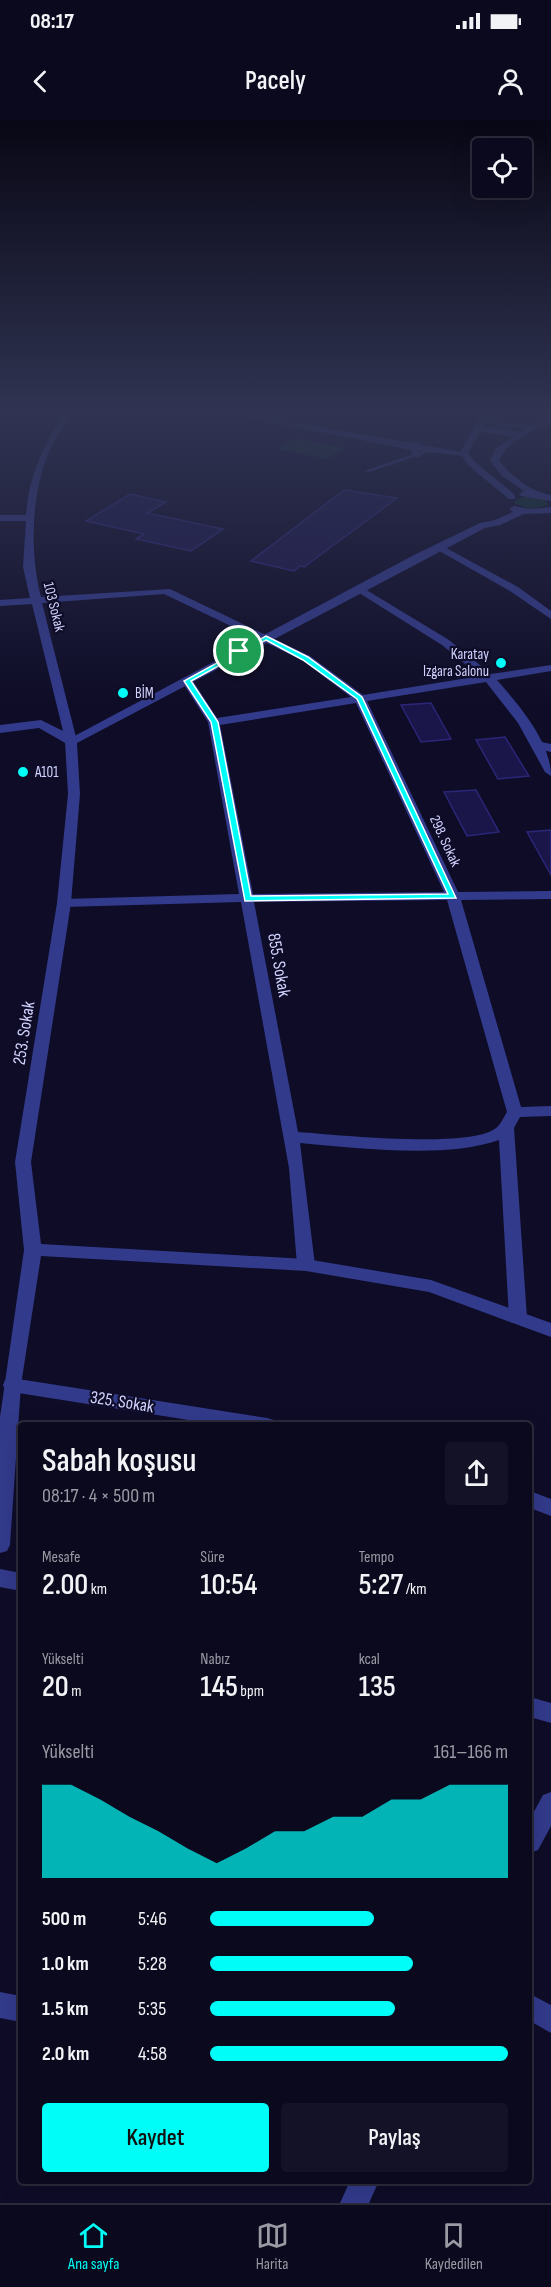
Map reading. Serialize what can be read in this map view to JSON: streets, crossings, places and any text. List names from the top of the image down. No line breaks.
{"streets":{"street":["103 Sokak","298. Sokak","855. Sokak","253. Sokak","325. Sokak"]},"crossings":[["103 Sokak","298. Sokak"],["103 Sokak","253. Sokak"],["253. Sokak","325. Sokak"]],"places":["Karatay Izgara Salonu","BİM","A101"],"page":{"status":"08:17","header":"Pacely","heading":["Sabah koşusu","08:17 · 4 × 500 m"],"stats":[["Mesafe","2.00 km"],["Süre","10:54"],["Tempo","5:27 /km"],["Yükselti","20 m"],["Nabız","145 bpm"],["kcal","135"]],"chart":["Yükselti","161–166 m"],"list":[{"name":"500 m","note":"5:46"},{"name":"1.0 km","note":"5:28"},{"name":"1.5 km","note":"5:35"},{"name":"2.0 km","note":"4:58"}],"buttons":["Kaydet","Paylaş"],"tabs":["Ana sayfa","Harita","Kaydedilen"]}}
